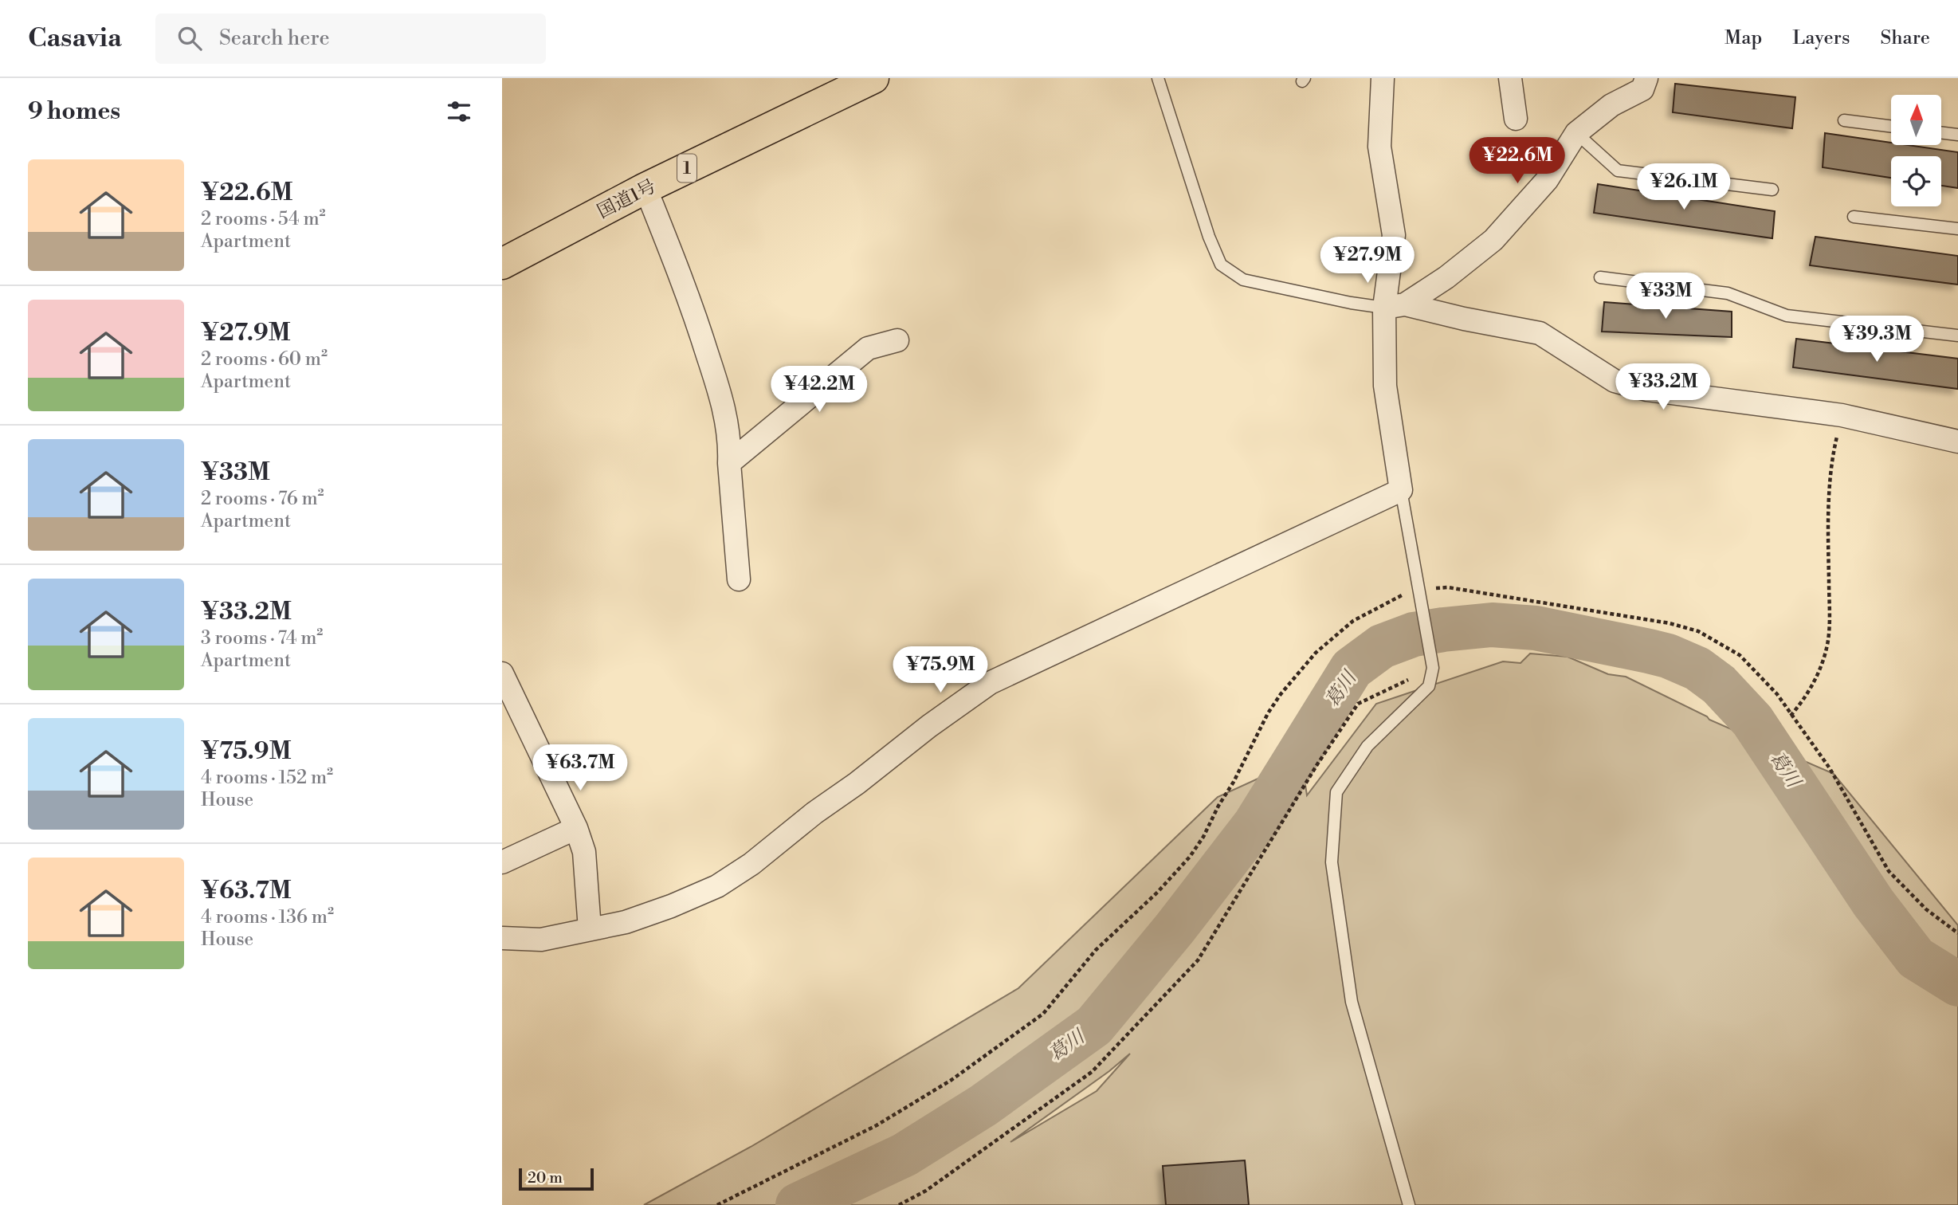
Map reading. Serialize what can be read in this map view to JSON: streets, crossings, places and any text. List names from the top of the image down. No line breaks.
{"streets":{"highway":["1","国道1号"]},"water":["葛川"],"scale_bar":"20 m","north":"top","page":{"header":"Casavia","search":"Search here","nav":["Map","Layers","Share"],"heading":"9 homes","price":["¥22.6M","¥26.1M","¥27.9M","¥33M","¥39.3M","¥33.2M","¥42.2M","¥75.9M","¥63.7M"],"list":[{"name":"¥22.6M","note":"2 rooms · 54 m² · Apartment"},{"name":"¥27.9M","note":"2 rooms · 60 m² · Apartment"},{"name":"¥33M","note":"2 rooms · 76 m² · Apartment"},{"name":"¥33.2M","note":"3 rooms · 74 m² · Apartment"},{"name":"¥75.9M","note":"4 rooms · 152 m² · House"},{"name":"¥63.7M","note":"4 rooms · 136 m² · House"}],"scale":"20 m"}}
